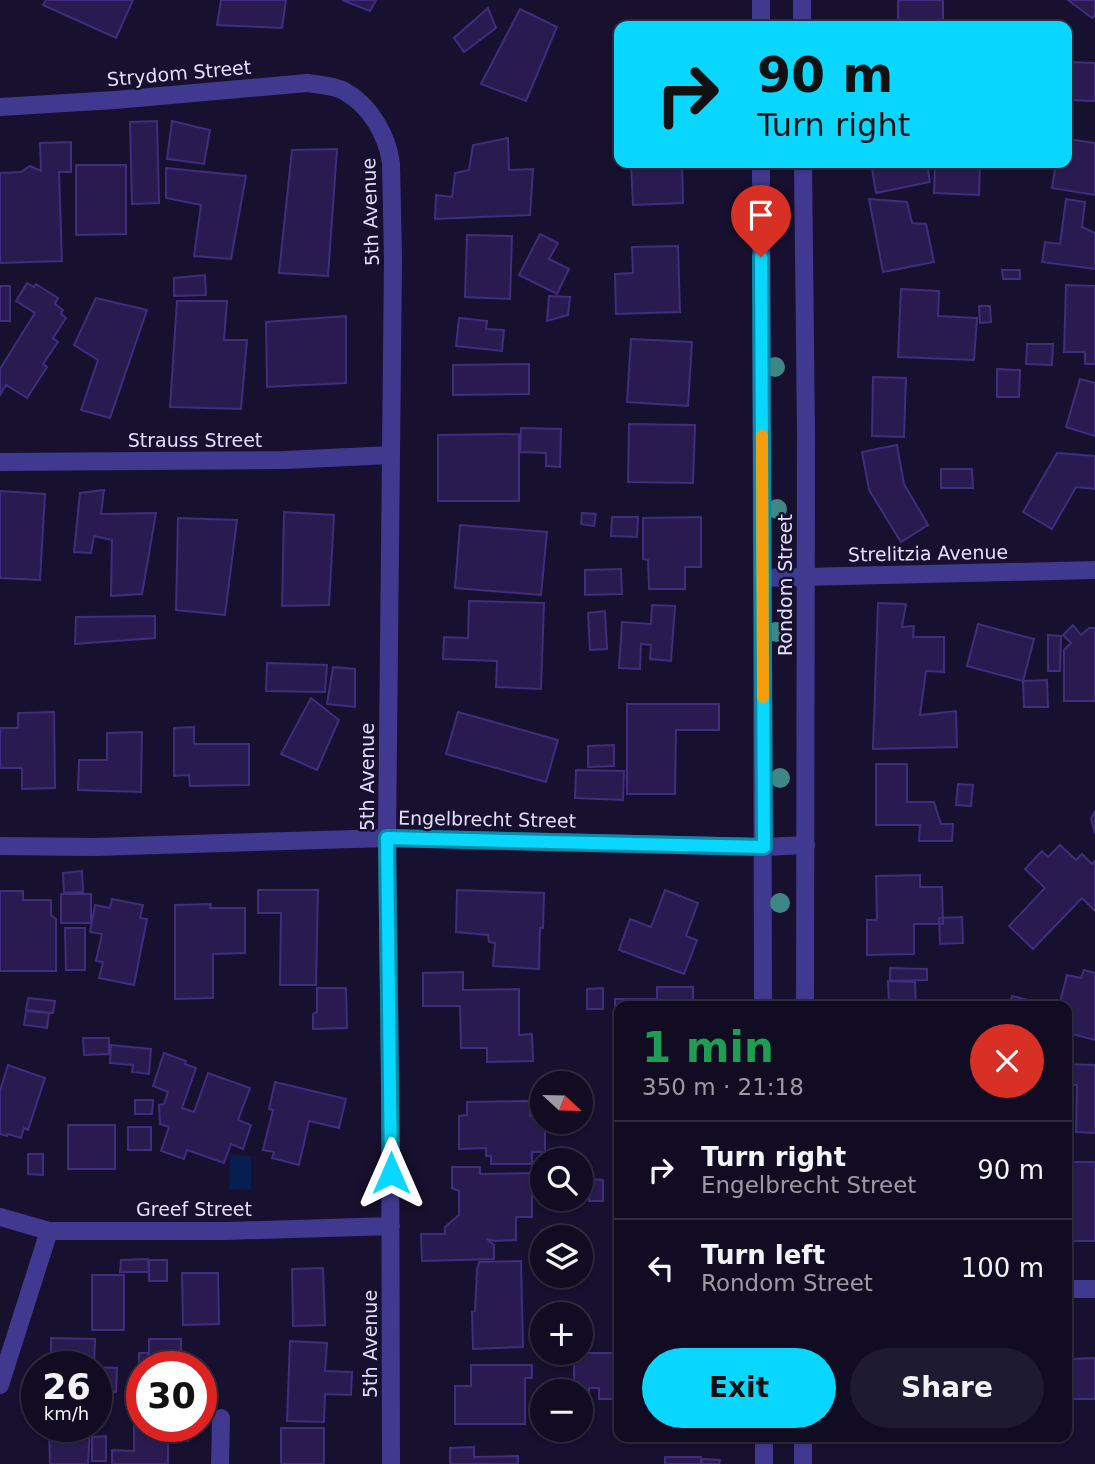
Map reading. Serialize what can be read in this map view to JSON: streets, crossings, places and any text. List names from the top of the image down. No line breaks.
{"streets":{"street":["Strydom Street","5th Avenue","Strauss Street","Strelitzia Avenue","Rondom Street","Engelbrecht Street","Greef Street"]},"crossings":[["Strydom Street","5th Avenue"],["5th Avenue","Strauss Street"],["5th Avenue","Engelbrecht Street"],["5th Avenue","Greef Street"],["Strelitzia Avenue","Rondom Street"],["Rondom Street","Engelbrecht Street"]],"north":"right","page":{"turn":["90 m","Turn right"],"heading":["1 min","350 m · 21:18"],"map_buttons":["+","−"],"list":[{"name":"Turn right","note":"Engelbrecht Street","value":"90 m"},{"name":"Turn left","note":"Rondom Street","value":"100 m"}],"buttons":["Exit","Share"],"speed":"26 km/h","limit":"30"}}
